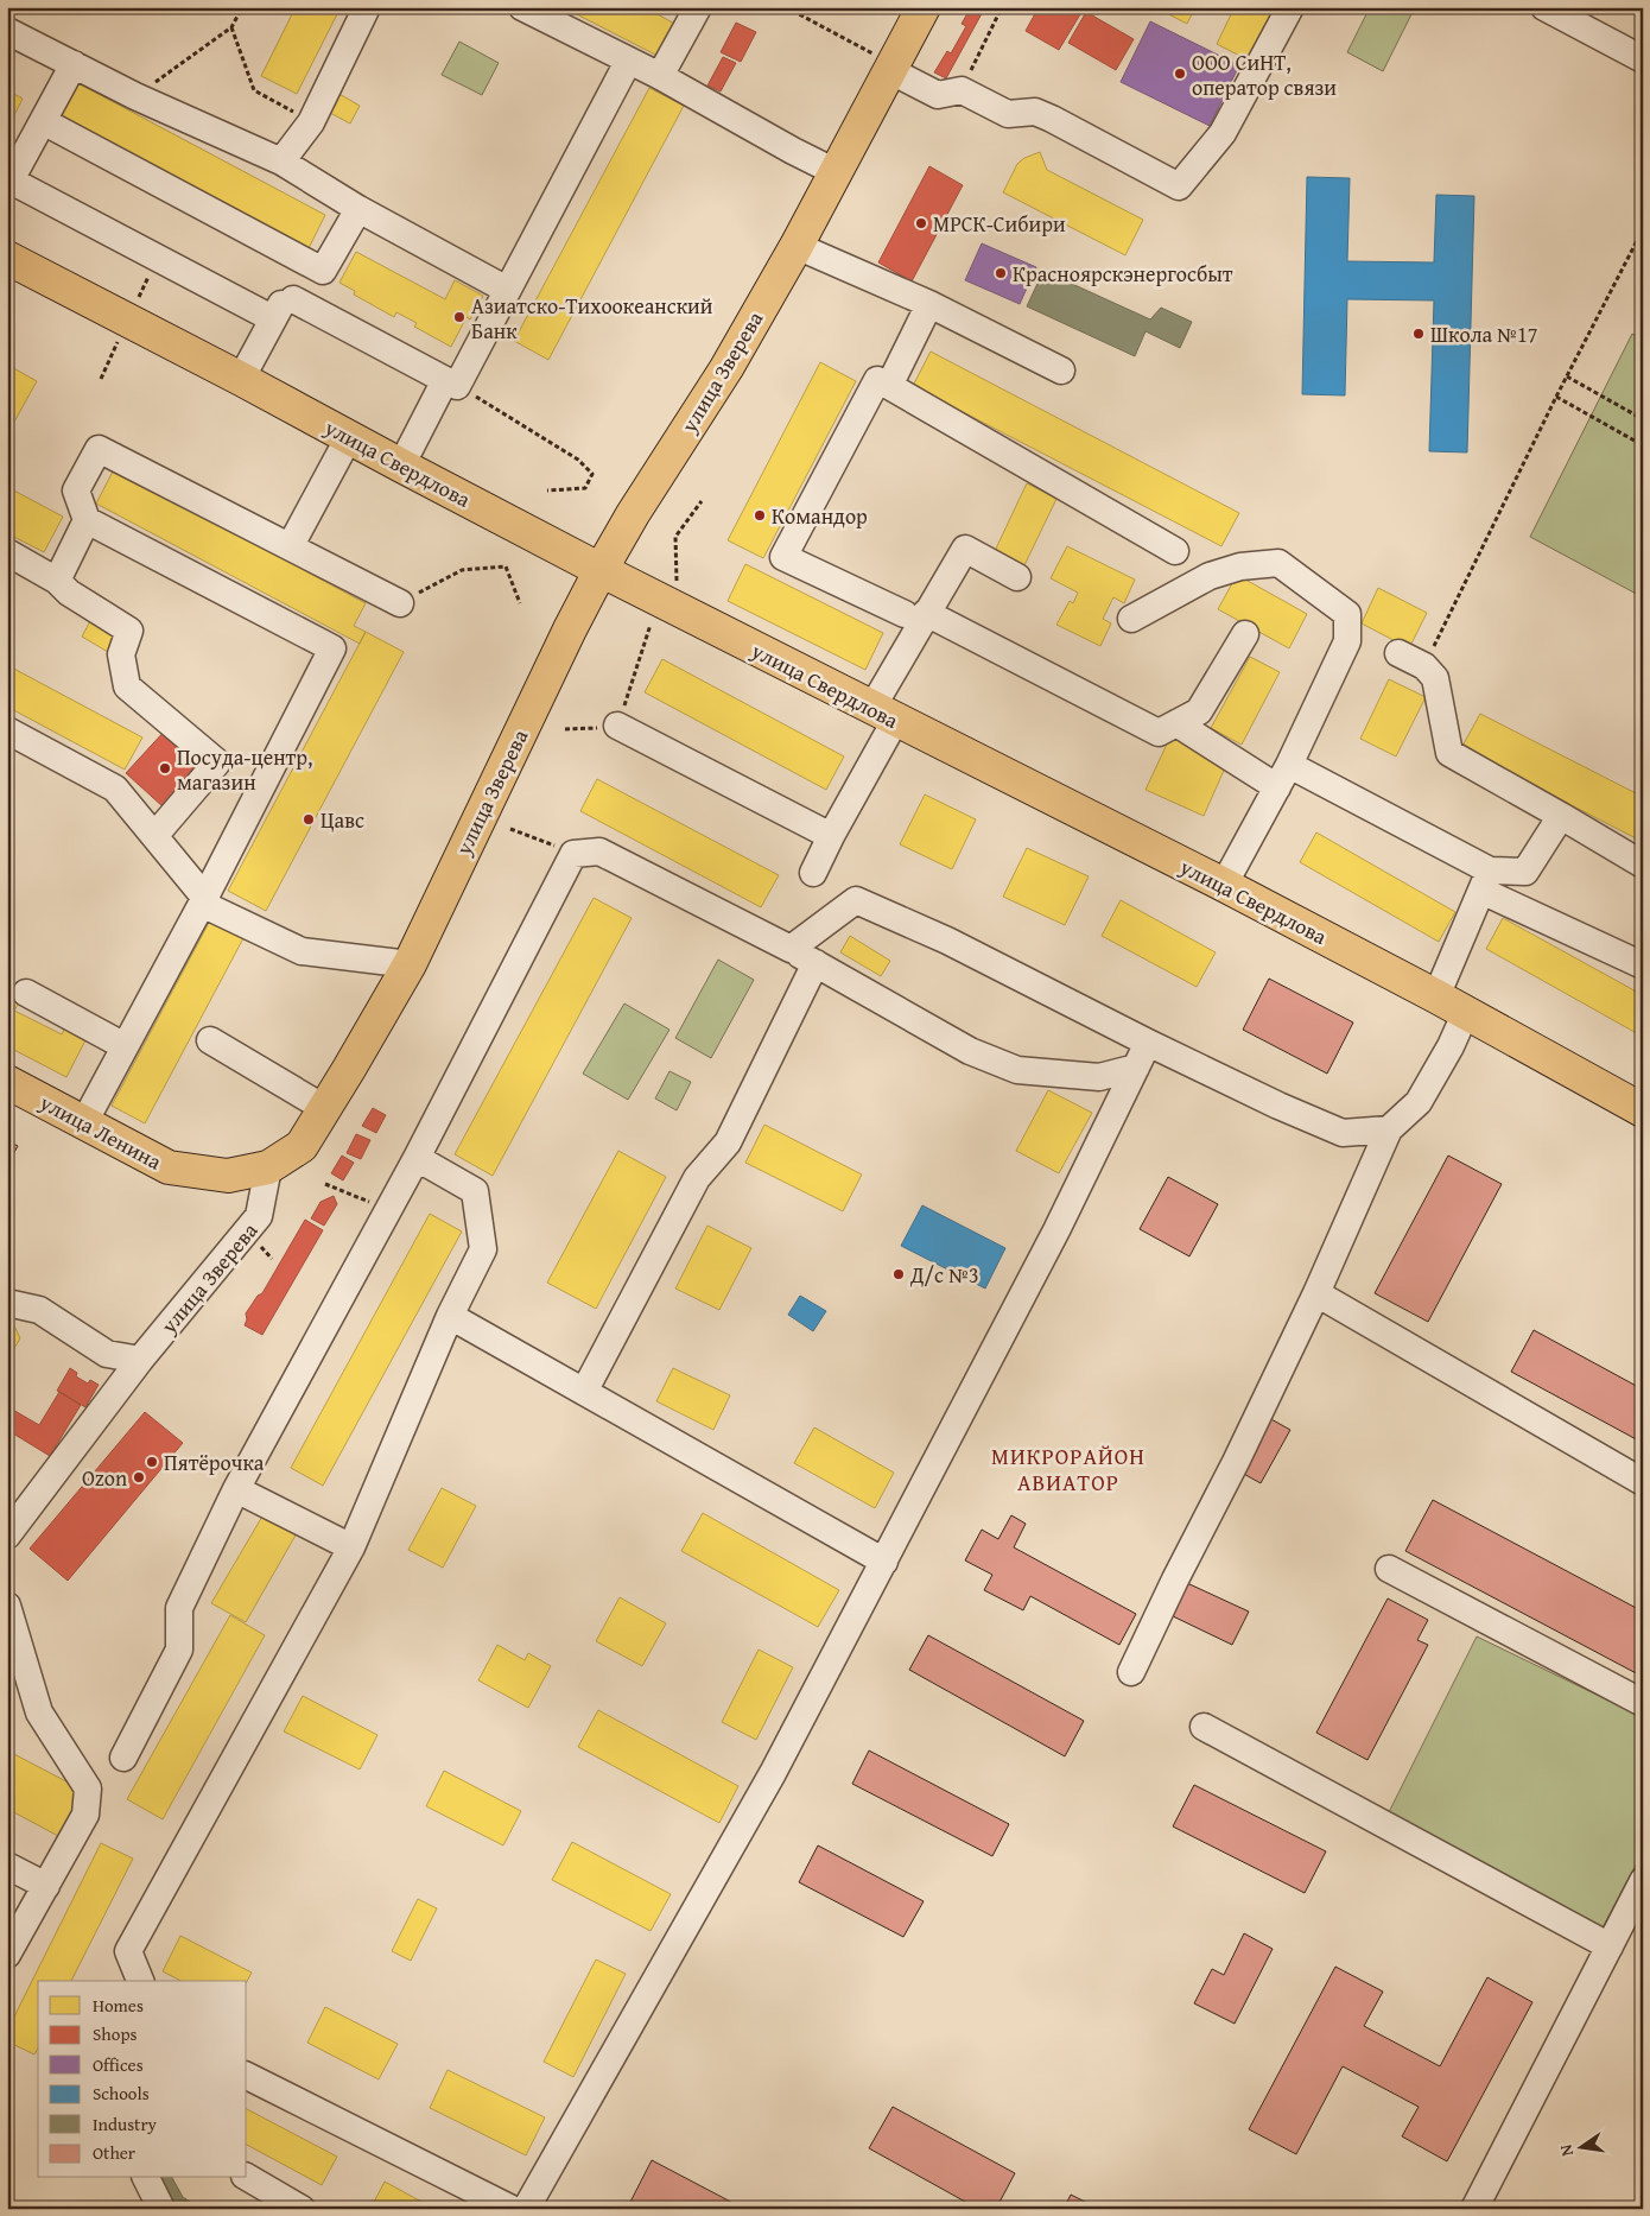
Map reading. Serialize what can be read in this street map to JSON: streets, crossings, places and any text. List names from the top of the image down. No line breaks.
{"streets":{"main road":["улица Зверева","улица Свердлова","улица Ленина"]},"crossings":[["улица Зверева","улица Свердлова"],["улица Зверева","улица Ленина"]],"districts":["МИКРОРАЙОН АВИАТОР"],"places":["ООО СиНТ, оператор связи","МРСК-Сибири","Красноярскэнергосбыт","Азиатско-Тихоокеанский Банк","Школа №17","Командор","Посуда-центр, магазин","Цавс","Д/с №3","Пятёрочка","Ozon"],"legend":["Homes","Shops","Offices","Schools","Industry","Other"],"north":"left"}
